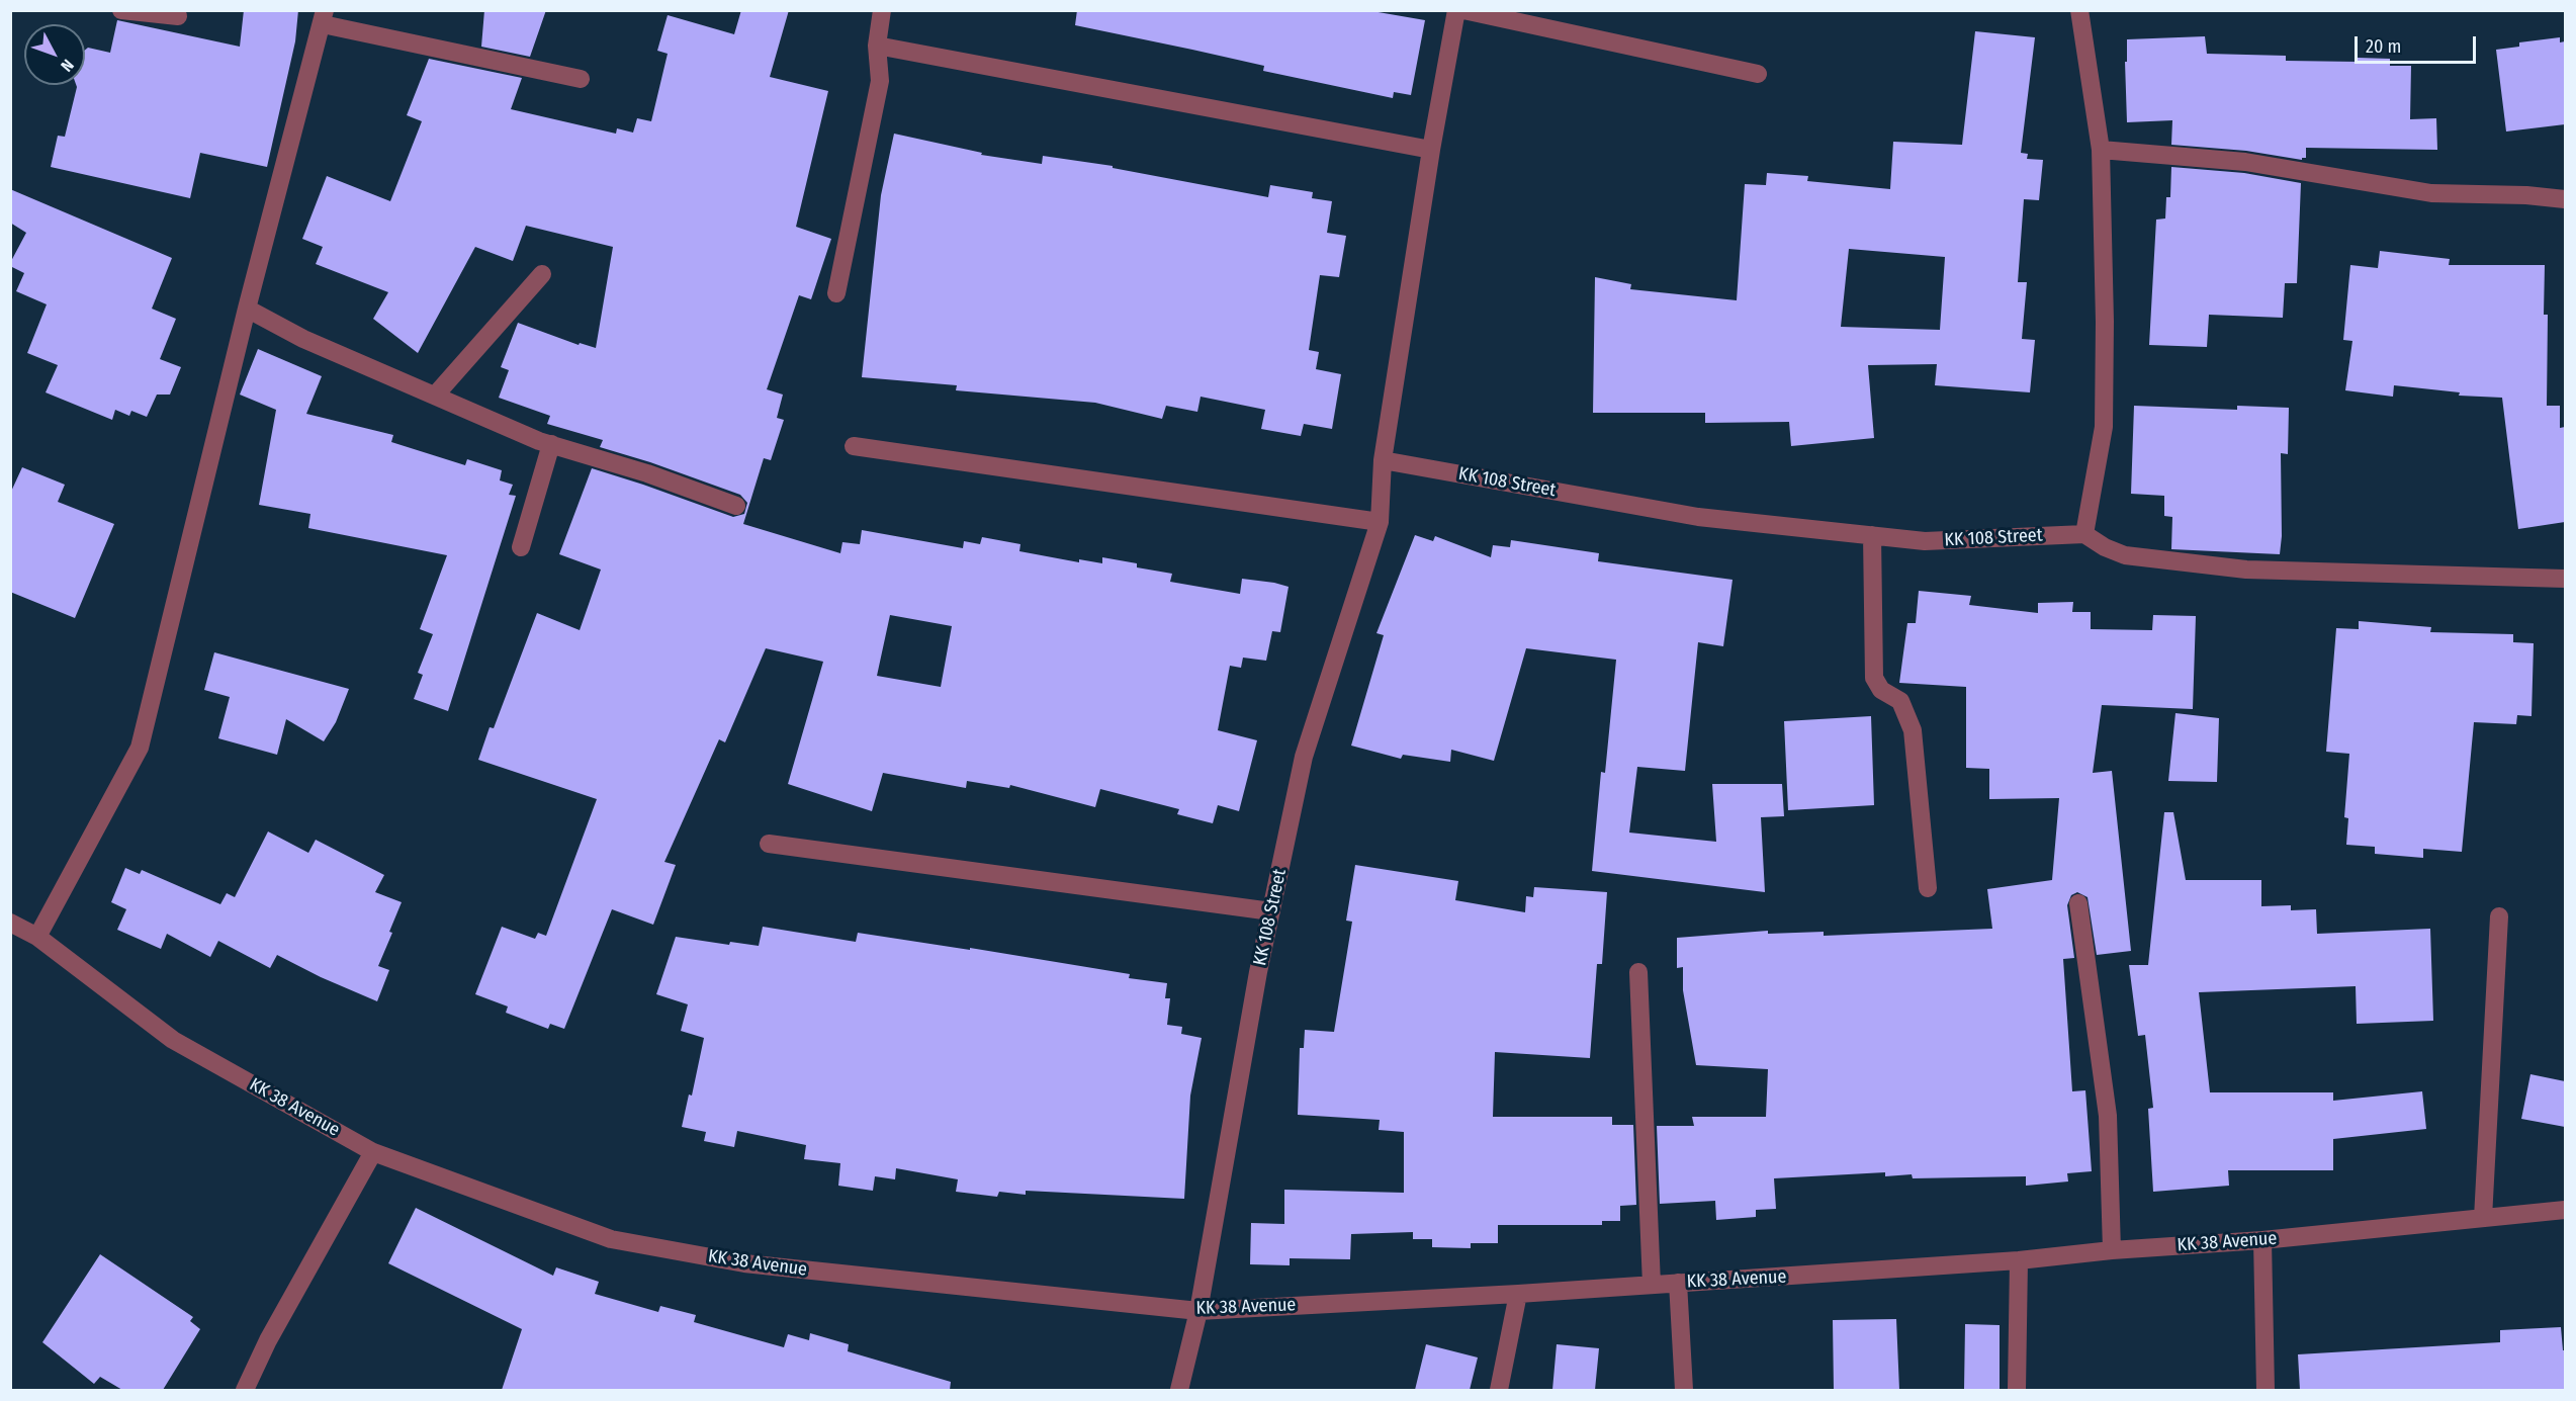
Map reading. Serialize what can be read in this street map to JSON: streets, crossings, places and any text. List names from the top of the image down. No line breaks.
{"streets":{"street":["KK 108 Street","KK 38 Avenue"]},"crossings":[["KK 108 Street","KK 38 Avenue"]],"scale_bar":"20 m","north":"bottom right"}
